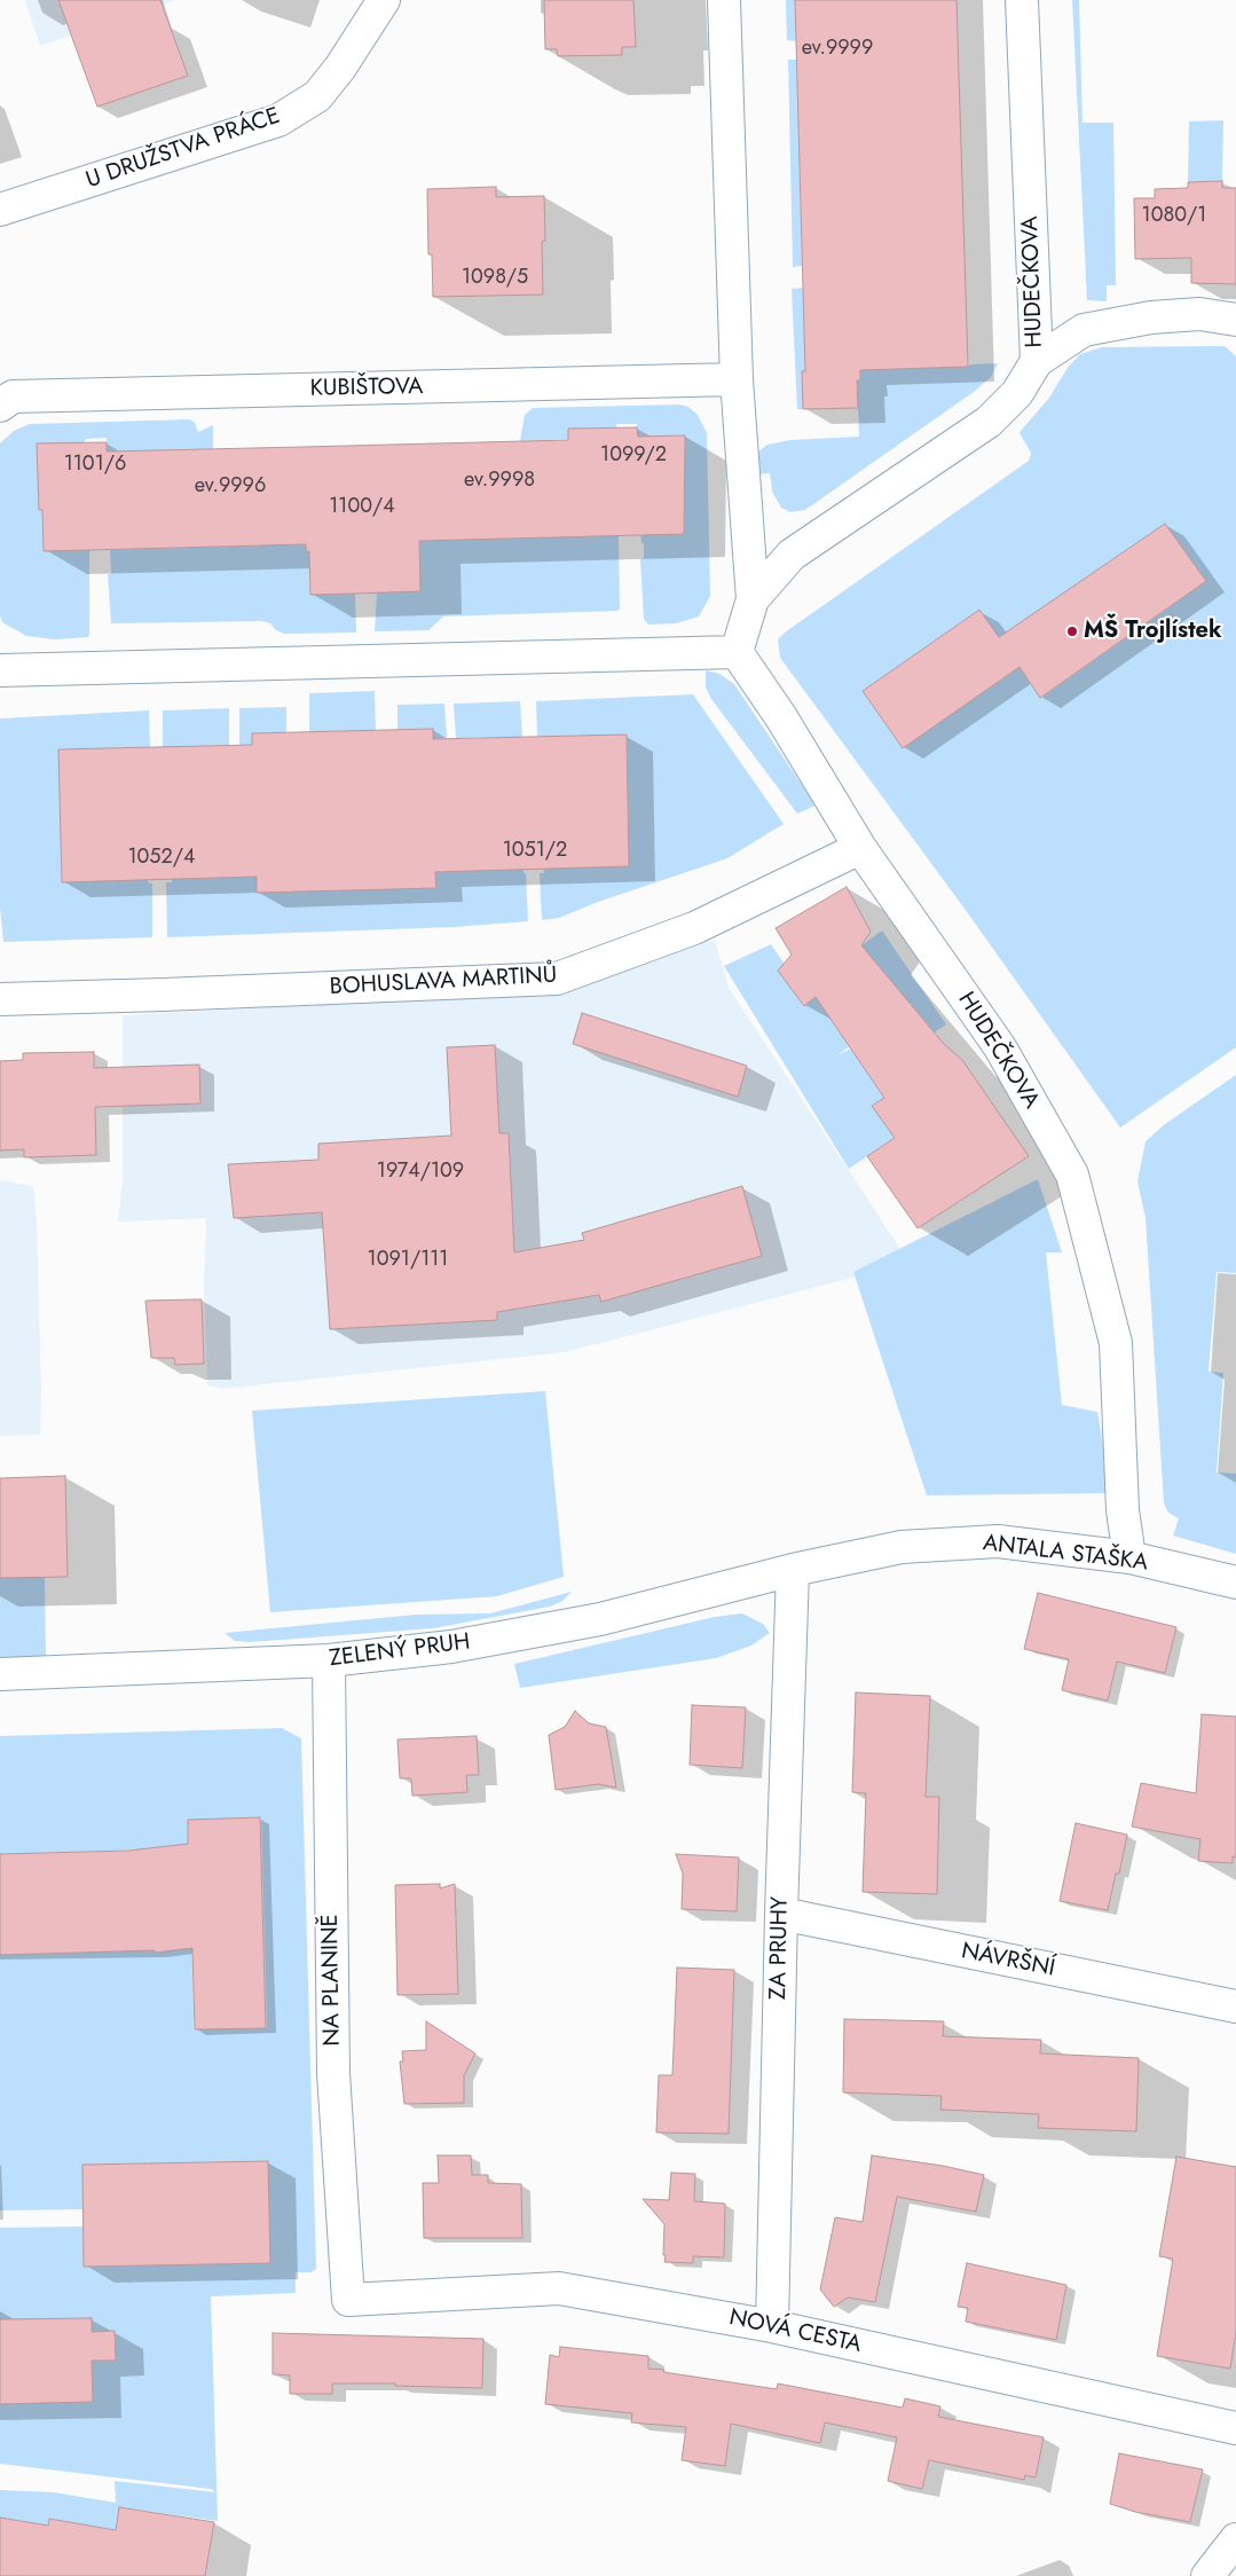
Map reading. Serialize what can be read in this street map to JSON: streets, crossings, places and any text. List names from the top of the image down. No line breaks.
{"streets":{"street":["U DRUŽSTVA PRÁCE","HUDEČKOVA","KUBIŠTOVA","BOHUSLAVA MARTINŮ","ANTALA STAŠKA","ZELENÝ PRUH","ZA PRUHY","NÁVRŠNÍ","NA PLANINĚ","NOVÁ CESTA"]},"crossings":[["HUDEČKOVA","KUBIŠTOVA"],["HUDEČKOVA","BOHUSLAVA MARTINŮ"],["HUDEČKOVA","ANTALA STAŠKA"],["ANTALA STAŠKA","ZELENÝ PRUH"],["ANTALA STAŠKA","ZA PRUHY"],["ZELENÝ PRUH","ZA PRUHY"],["ZELENÝ PRUH","NA PLANINĚ"],["ZA PRUHY","NÁVRŠNÍ"],["ZA PRUHY","NOVÁ CESTA"],["NA PLANINĚ","NOVÁ CESTA"]],"places":["MŠ Trojlístek"],"house_numbers":["ev.9999","1080/1","1098/5","1099/2","1101/6","ev.9998","ev.9996","1100/4","1051/2","1052/4","1974/109","1091/111"]}
